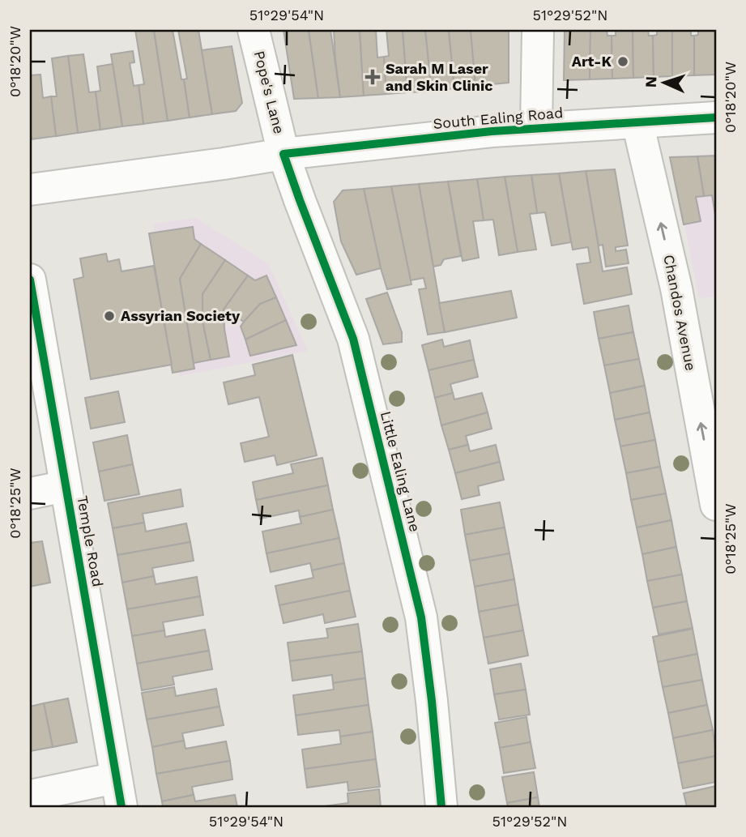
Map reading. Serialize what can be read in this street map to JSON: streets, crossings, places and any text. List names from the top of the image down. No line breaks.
{"streets":{"main road":["Pope's Lane","South Ealing Road","Chandos Avenue","Little Ealing Lane","Temple Road"]},"crossings":[["Pope's Lane","South Ealing Road"],["Pope's Lane","Little Ealing Lane"],["South Ealing Road","Chandos Avenue"],["South Ealing Road","Little Ealing Lane"]],"one_way":["Chandos Avenue"],"places":{"other":["Art-K","Assyrian Society"],"health":["Sarah M Laser and Skin Clinic"]},"north":"left","coordinates":["51°29'54\"N","51°29'52\"N","0°18'20\"W","0°18'25\"W"]}
